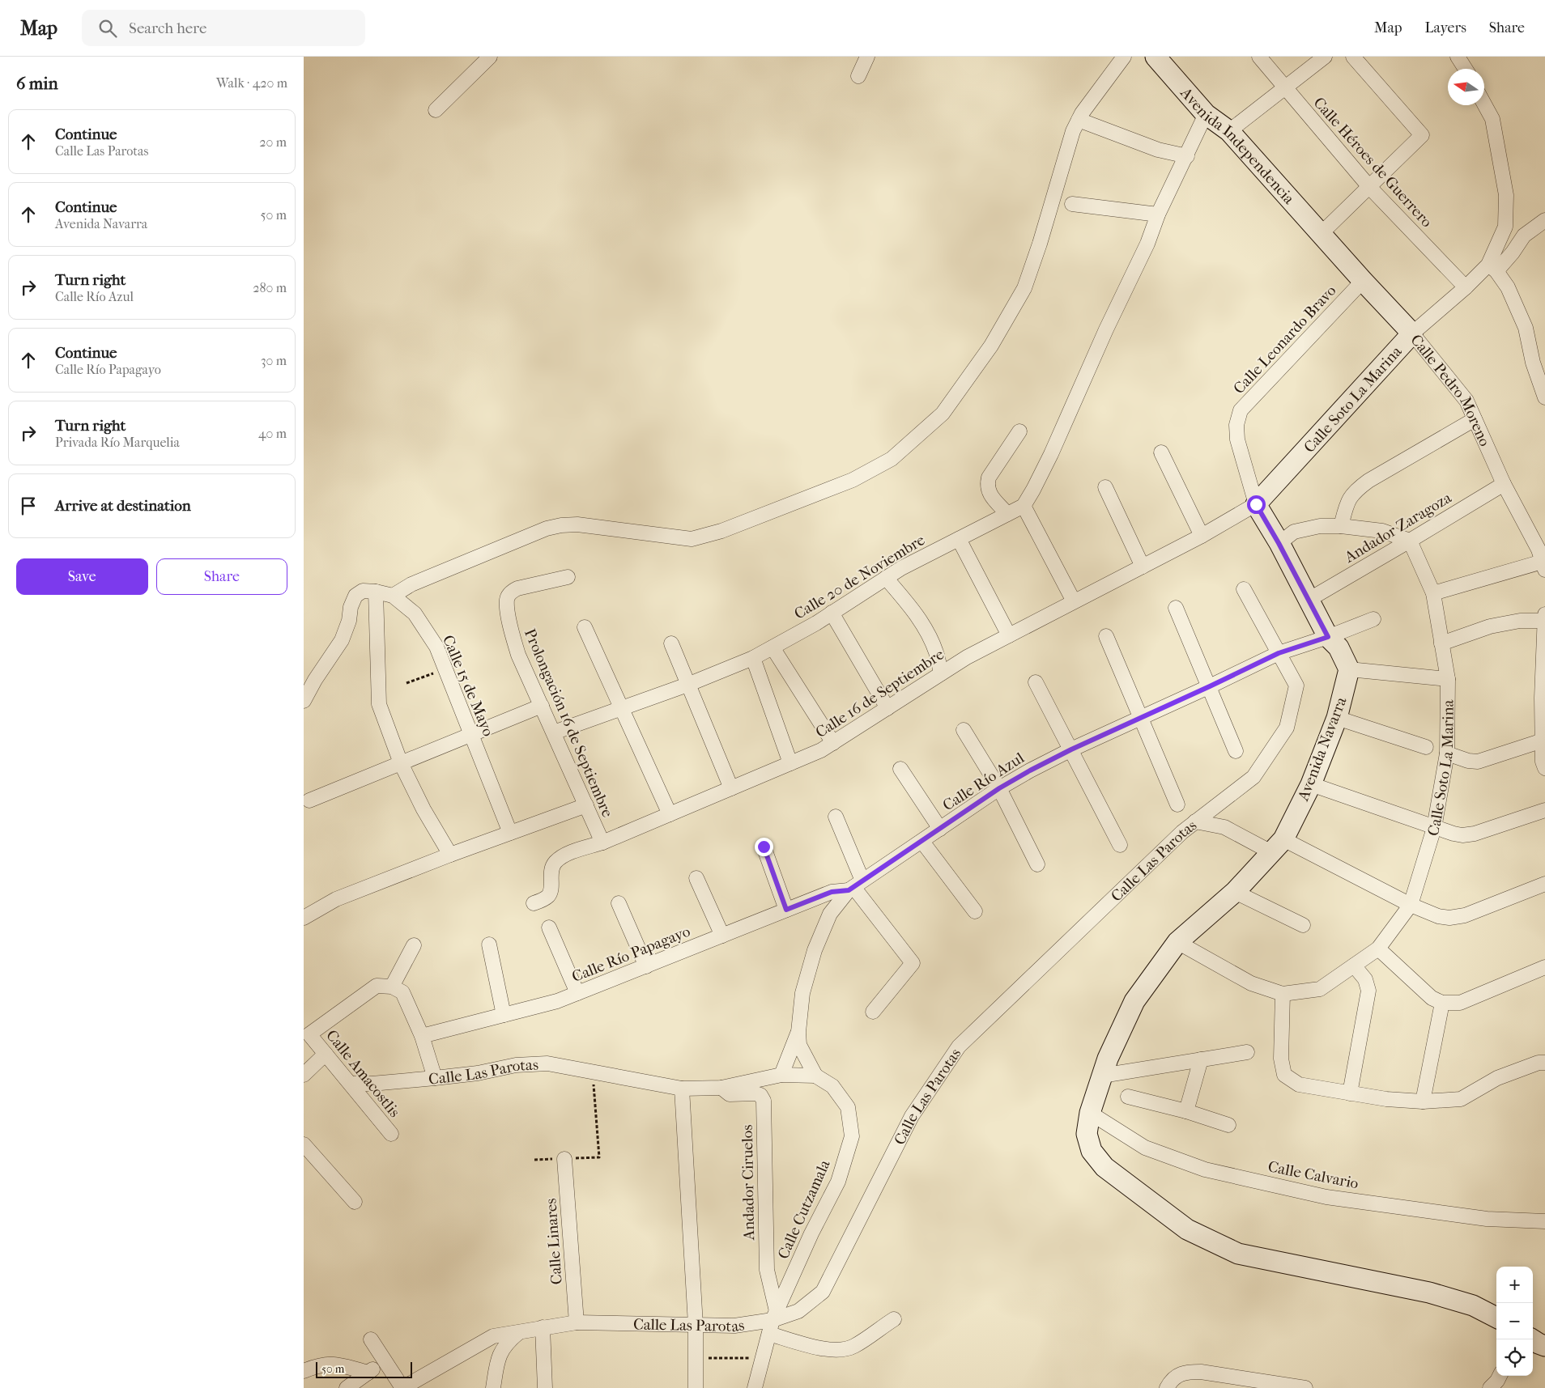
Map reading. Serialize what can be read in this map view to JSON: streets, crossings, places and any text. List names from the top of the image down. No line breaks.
{"streets":{"street":["Avenida Independencia","Calle Héroes de Guerrero","Calle Leonardo Bravo","Calle Pedro Moreno","Calle Soto La Marina","Andador Zaragoza","Calle 20 de Noviembre","Calle 15 de Mayo","Calle 16 de Septiembre","Prolongación 16 de Septiembre","Avenida Navarra","Calle Río Azul","Calle Las Parotas","Calle Río Papagayo","Calle Amacostlis","Calle Calvario","Andador Ciruelos","Calle Cutzamala","Calle Linares"]},"crossings":[["Avenida Independencia","Calle Pedro Moreno"],["Calle Héroes de Guerrero","Calle Soto La Marina"],["Calle Leonardo Bravo","Calle Pedro Moreno"],["Calle Leonardo Bravo","Calle Soto La Marina"],["Calle Leonardo Bravo","Calle 16 de Septiembre"],["Calle Pedro Moreno","Calle Soto La Marina"],["Calle Pedro Moreno","Andador Zaragoza"],["Calle Soto La Marina","Andador Zaragoza"],["Calle Soto La Marina","Calle 16 de Septiembre"],["Calle 20 de Noviembre","Prolongación 16 de Septiembre"],["Calle 16 de Septiembre","Prolongación 16 de Septiembre"],["Avenida Navarra","Calle Calvario"],["Calle Río Azul","Calle Las Parotas"],["Calle Río Azul","Calle Río Papagayo"],["Calle Río Azul","Calle Cutzamala"],["Calle Las Parotas","Calle Amacostlis"],["Calle Las Parotas","Andador Ciruelos"],["Calle Las Parotas","Calle Cutzamala"],["Calle Las Parotas","Calle Linares"],["Andador Ciruelos","Calle Cutzamala"]],"scale_bar":"50 m","north":"left","page":{"header":"Map","search":"Search here","nav":["Map","Layers","Share"],"heading":["6 min","Walk · 420 m"],"list":[["Continue","Calle Las Parotas","20 m"],["Continue","Avenida Navarra","50 m"],["Turn right","Calle Río Azul","280 m"],["Continue","Calle Río Papagayo","30 m"],["Turn right","Privada Río Marquelia","40 m"],"Arrive at destination"],"buttons":["Save","Share"],"map_buttons":["+","−"],"scale":"50 m"}}
